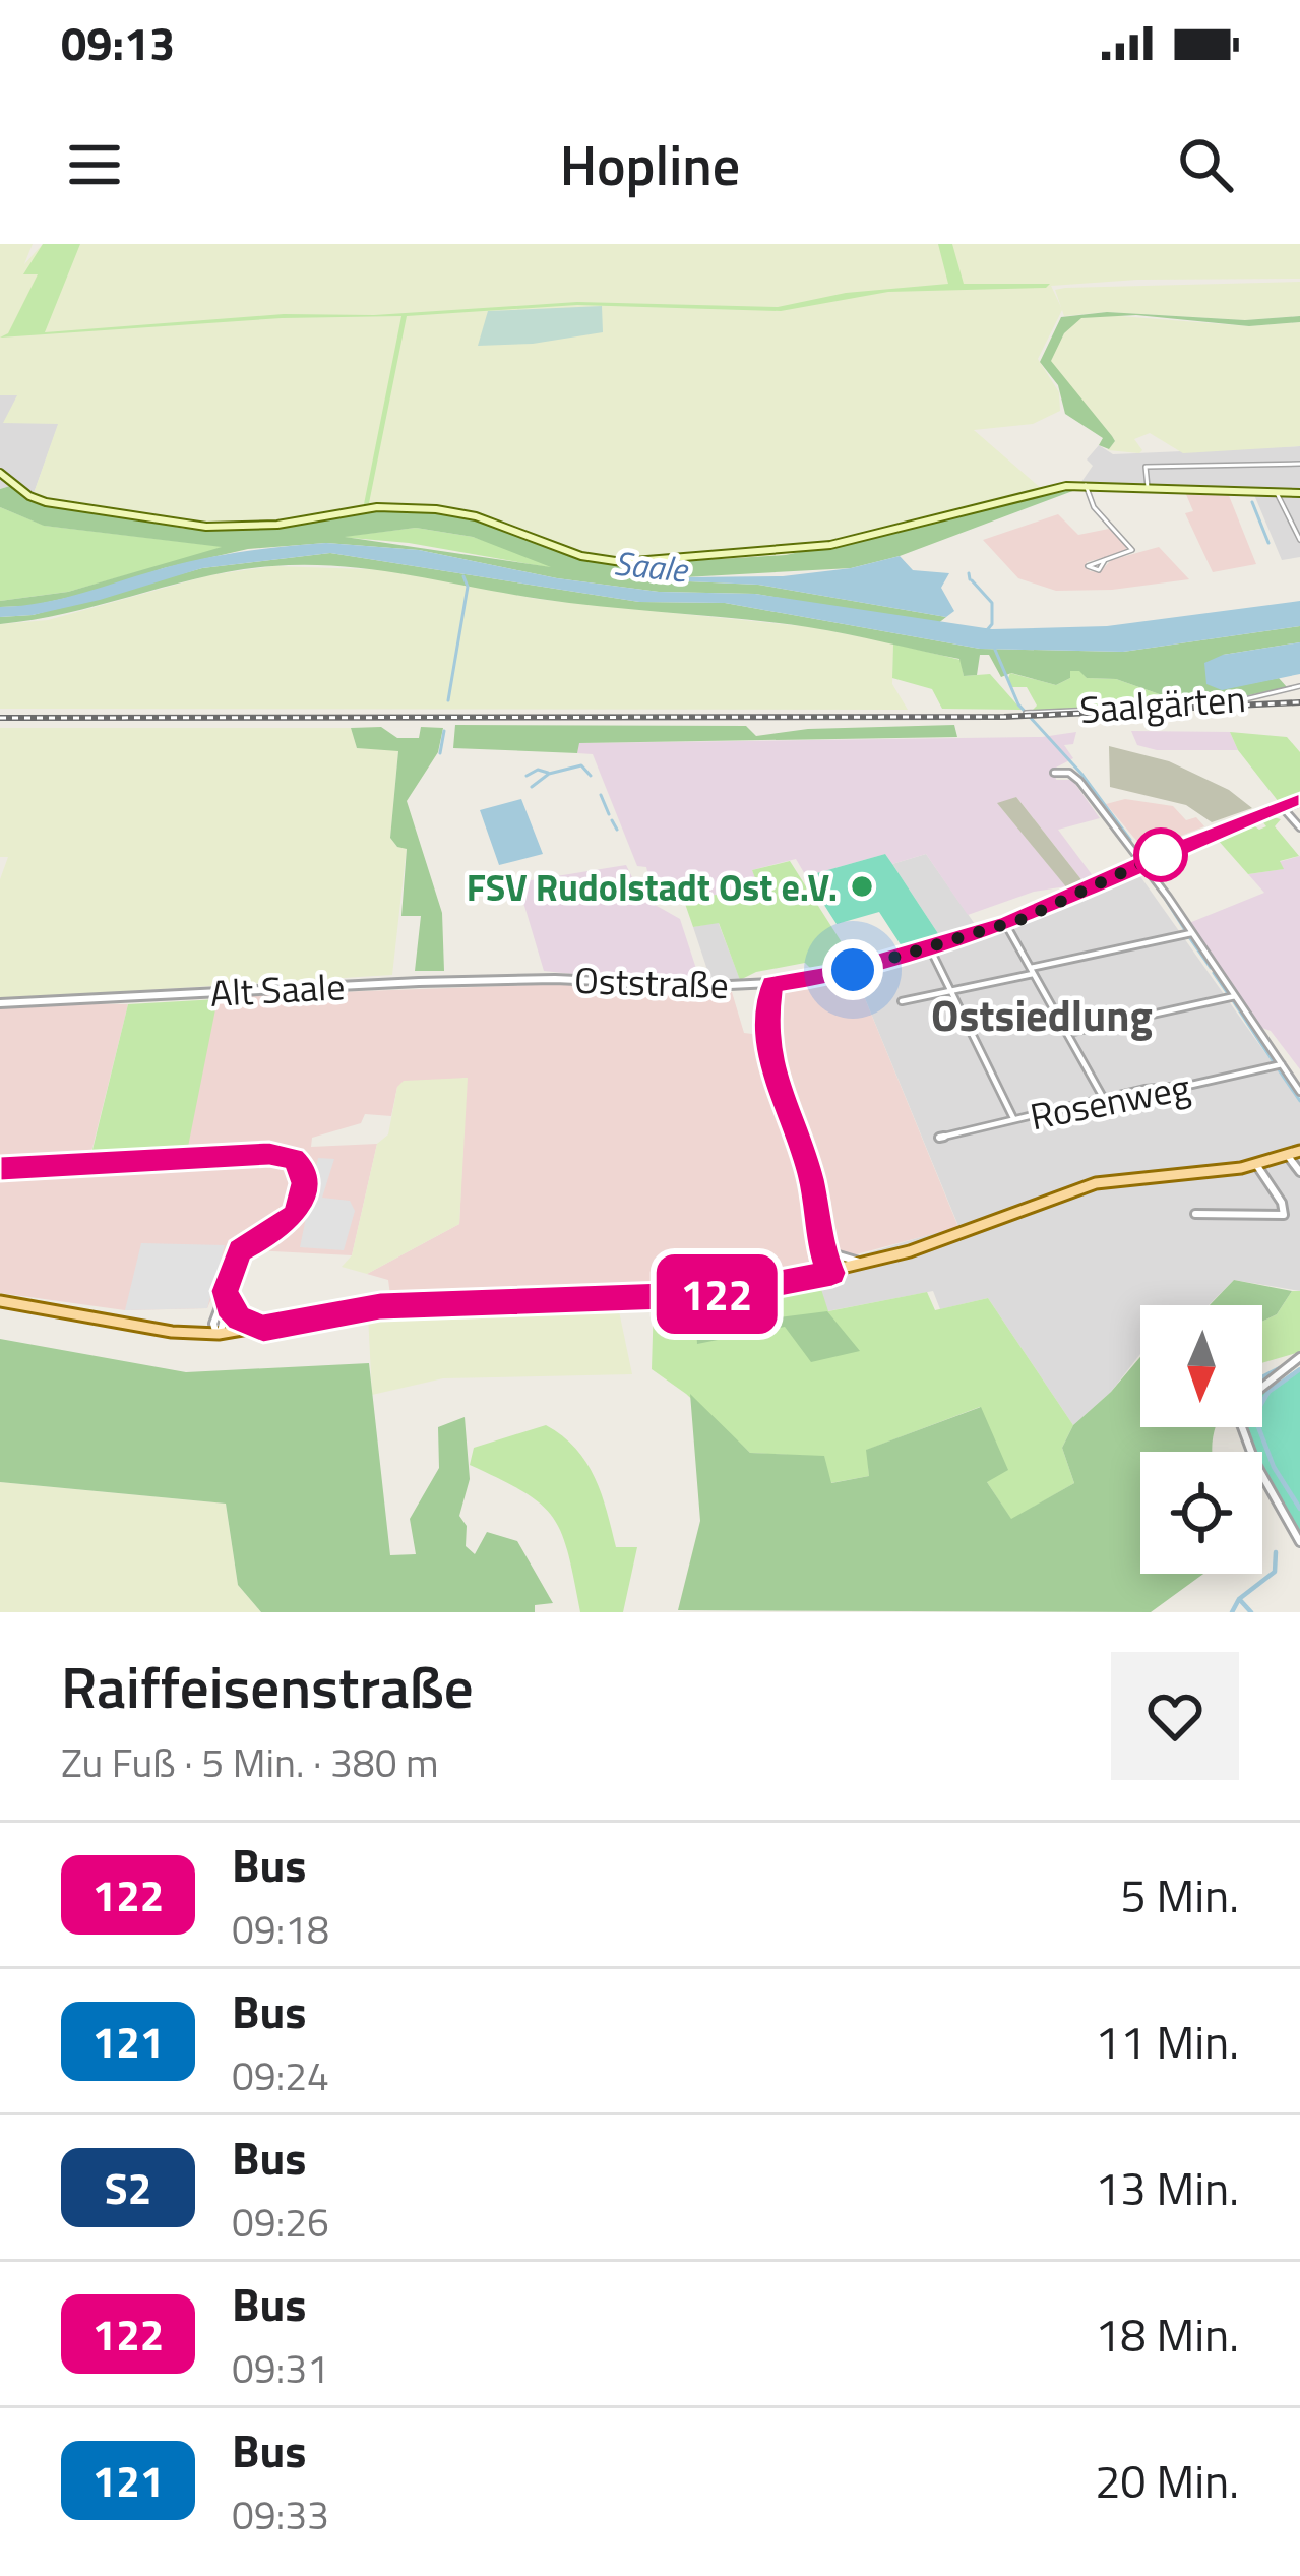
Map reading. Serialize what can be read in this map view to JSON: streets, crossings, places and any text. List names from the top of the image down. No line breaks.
{"streets":{"street":["Saalgärten","Oststraße","Alt Saale","Rosenweg"]},"crossings":[["Oststraße","Alt Saale"]],"districts":["Ostsiedlung"],"water":["Saale"],"places":["FSV Rudolstadt Ost e.V."],"lines":["bus line 122"],"north":"bottom","page":{"status":"09:13","header":"Hopline","on_map":"122","heading":["Raiffeisenstraße","Zu Fuß · 5 Min. · 380 m"],"list":[{"mark":"122","name":"Bus","note":"09:18","value":"5 Min."},{"mark":"121","name":"Bus","note":"09:24","value":"11 Min."},{"mark":"S2","name":"Bus","note":"09:26","value":"13 Min."},{"mark":"122","name":"Bus","note":"09:31","value":"18 Min."},{"mark":"121","name":"Bus","note":"09:33","value":"20 Min."}]}}
